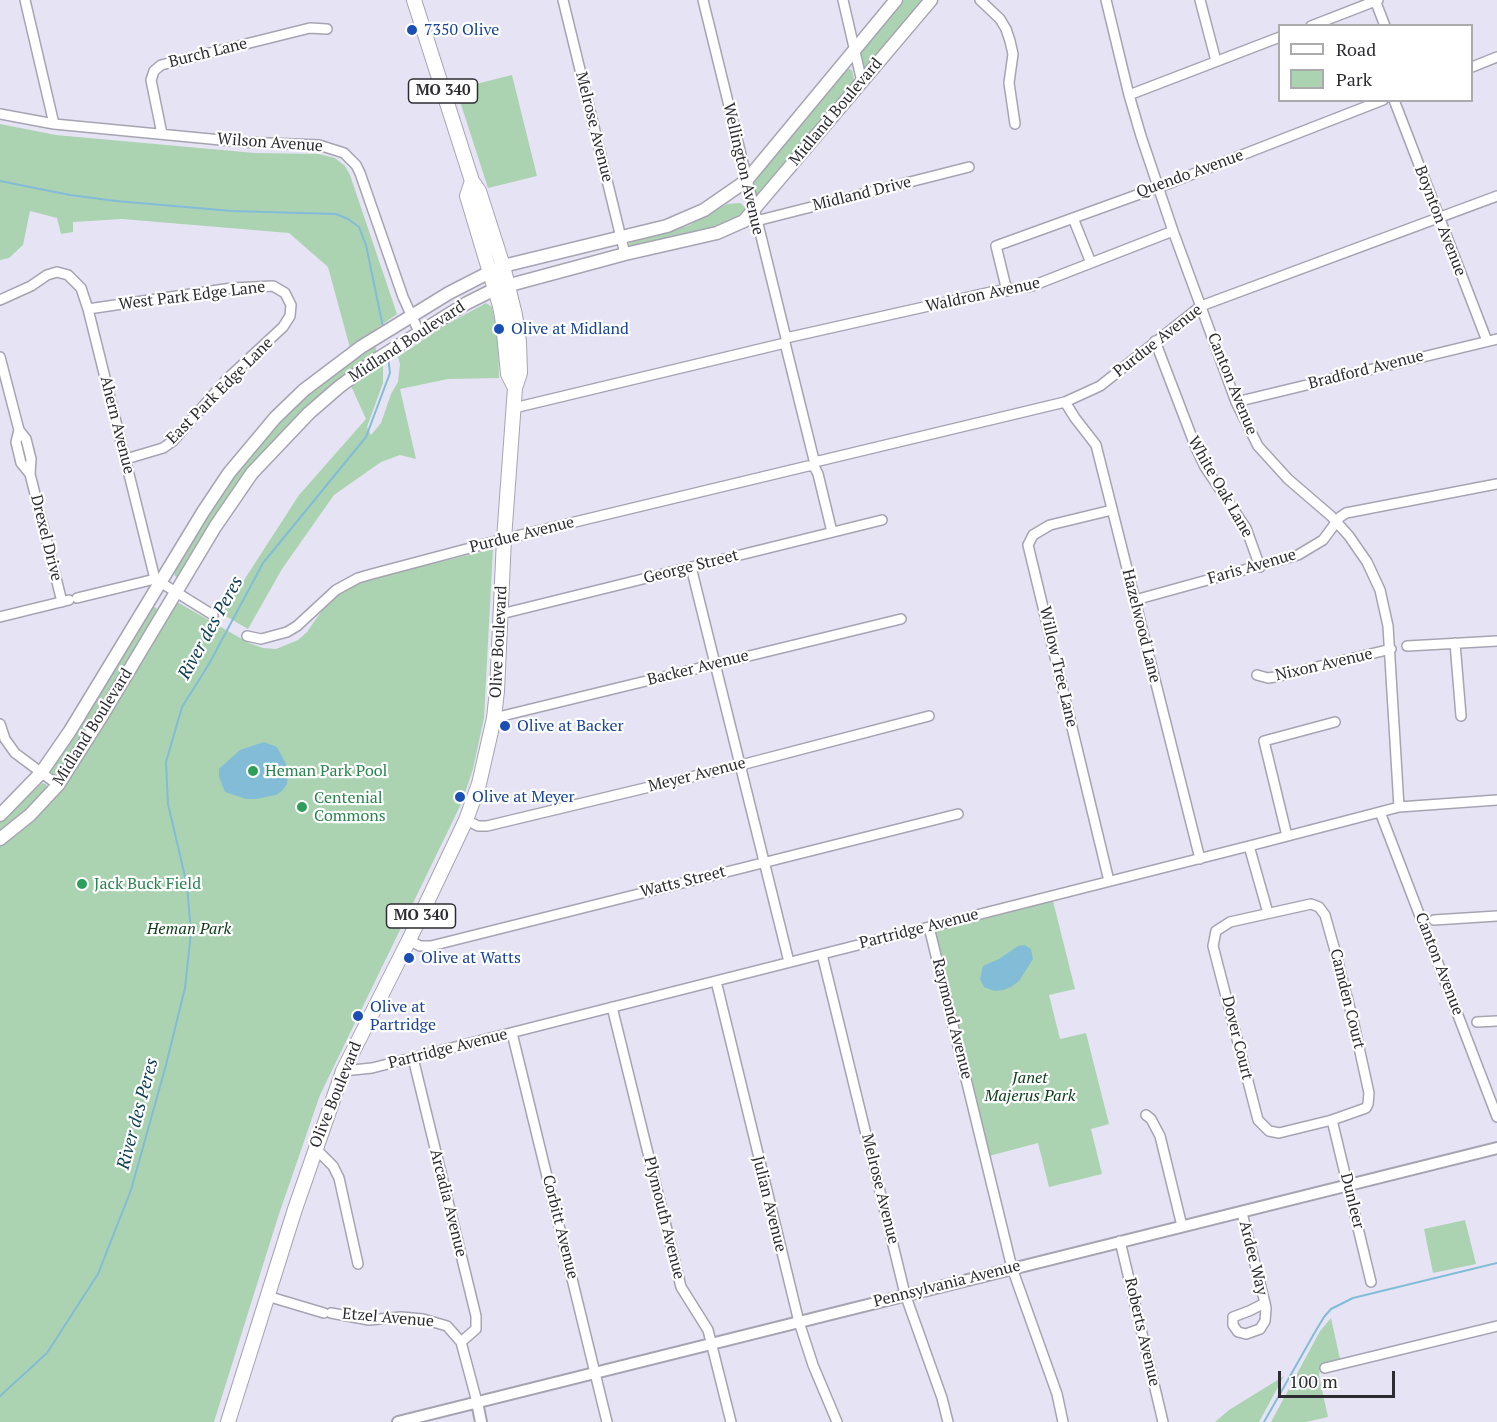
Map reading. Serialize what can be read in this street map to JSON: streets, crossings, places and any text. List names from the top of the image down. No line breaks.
{"streets":{"main road":["MO 340","Midland Boulevard","Olive Boulevard"],"street":["Burch Lane","Melrose Avenue","Wilson Avenue","Wellington Avenue","Quendo Avenue","Midland Drive","Boynton Avenue","Waldron Avenue","West Park Edge Lane","Purdue Avenue","Bradford Avenue","Canton Avenue","East Park Edge Lane","Ahern Avenue","White Oak Lane","Drexel Drive","George Street","Faris Avenue","Hazelwood Lane","Nixon Avenue","Willow Tree Lane","Backer Avenue","Meyer Avenue","Watts Street","Partridge Avenue","Camden Court","Raymond Avenue","Dover Court","Dunleer","Arcadia Avenue","Julian Avenue","Plymouth Avenue","Corbitt Avenue","Ardee Way","Pennsylvania Avenue","Etzel Avenue","Roberts Avenue"]},"crossings":[["Burch Lane","Wilson Avenue"],["Midland Boulevard","Melrose Avenue"],["Midland Boulevard","Wilson Avenue"],["Midland Boulevard","Wellington Avenue"],["Midland Boulevard","Midland Drive"],["Midland Boulevard","Ahern Avenue"],["Midland Boulevard","Olive Boulevard"],["Melrose Avenue","Partridge Avenue"],["Melrose Avenue","Pennsylvania Avenue"],["Wellington Avenue","Midland Drive"],["Wellington Avenue","Waldron Avenue"],["Wellington Avenue","Purdue Avenue"],["Wellington Avenue","George Street"],["Quendo Avenue","Waldron Avenue"],["Quendo Avenue","Canton Avenue"],["Boynton Avenue","Purdue Avenue"],["Boynton Avenue","Bradford Avenue"],["Waldron Avenue","Canton Avenue"],["Waldron Avenue","Olive Boulevard"],["West Park Edge Lane","East Park Edge Lane"],["West Park Edge Lane","Ahern Avenue"],["Purdue Avenue","Canton Avenue"],["Purdue Avenue","White Oak Lane"],["Purdue Avenue","Hazelwood Lane"],["Purdue Avenue","Olive Boulevard"],["Bradford Avenue","Canton Avenue"],["Canton Avenue","Faris Avenue"],["Canton Avenue","Nixon Avenue"],["Canton Avenue","Partridge Avenue"],["East Park Edge Lane","Ahern Avenue"],["White Oak Lane","Faris Avenue"],["George Street","Olive Boulevard"],["Faris Avenue","Hazelwood Lane"],["Hazelwood Lane","Willow Tree Lane"],["Hazelwood Lane","Partridge Avenue"],["Olive Boulevard","Backer Avenue"],["Olive Boulevard","Meyer Avenue"],["Olive Boulevard","Watts Street"],["Olive Boulevard","Partridge Avenue"],["Olive Boulevard","Etzel Avenue"],["Willow Tree Lane","Partridge Avenue"],["Partridge Avenue","Raymond Avenue"],["Partridge Avenue","Arcadia Avenue"],["Partridge Avenue","Julian Avenue"],["Partridge Avenue","Plymouth Avenue"],["Partridge Avenue","Corbitt Avenue"],["Camden Court","Dover Court"],["Camden Court","Dunleer"],["Raymond Avenue","Pennsylvania Avenue"],["Dover Court","Dunleer"],["Dunleer","Pennsylvania Avenue"],["Arcadia Avenue","Etzel Avenue"],["Julian Avenue","Pennsylvania Avenue"],["Plymouth Avenue","Pennsylvania Avenue"],["Corbitt Avenue","Pennsylvania Avenue"],["Ardee Way","Pennsylvania Avenue"],["Pennsylvania Avenue","Roberts Avenue"]],"water":["River des Peres"],"parks":["Heman Park","Janet Majerus Park"],"places":["7350 Olive","Olive at Midland","Olive at Backer","Heman Park Pool","Olive at Meyer","Centenial Commons","Jack Buck Field","Olive at Watts","Olive at Partridge"],"legend":["Road","Park"],"scale_bar":"100 m"}
